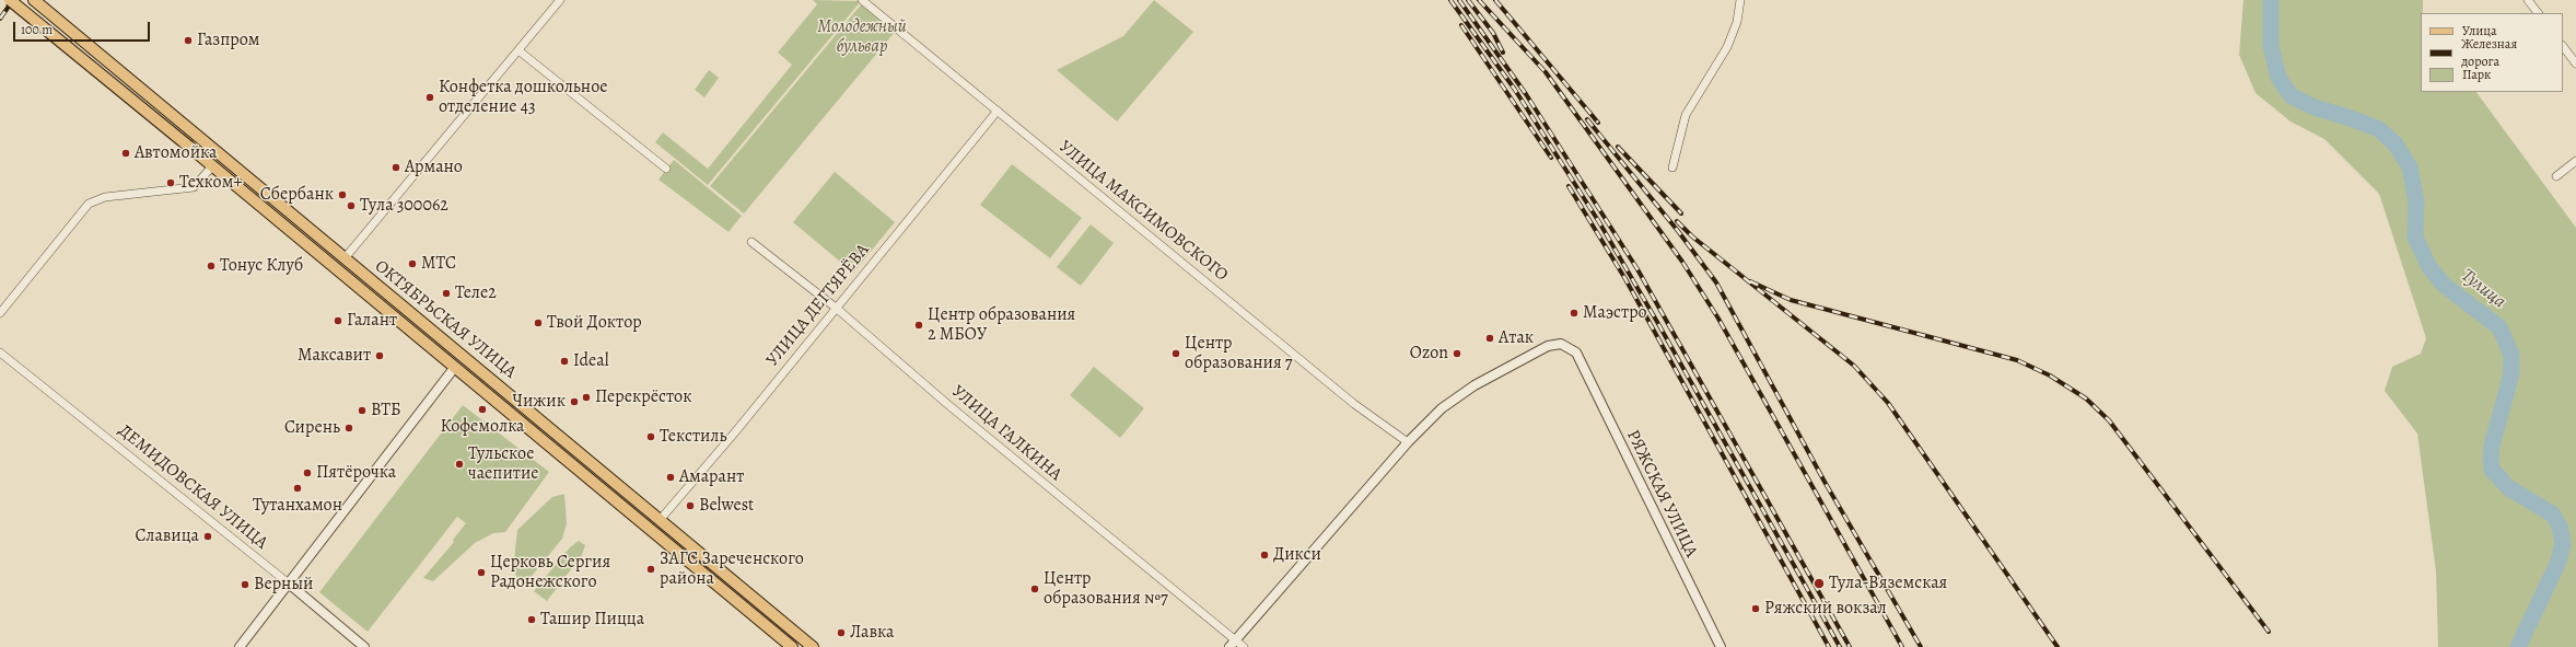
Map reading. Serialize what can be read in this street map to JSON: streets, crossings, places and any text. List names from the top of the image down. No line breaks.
{"streets":{"main road":["ОКТЯБРЬСКАЯ УЛИЦА"],"street":["УЛИЦА МАКСИМОВСКОГО","УЛИЦА ДЕГТЯРЁВА","УЛИЦА ГАЛКИНА","ДЕМИДОВСКАЯ УЛИЦА","РЯЖСКАЯ УЛИЦА"]},"crossings":[["УЛИЦА МАКСИМОВСКОГО","УЛИЦА ДЕГТЯРЁВА"],["УЛИЦА МАКСИМОВСКОГО","РЯЖСКАЯ УЛИЦА"],["УЛИЦА ДЕГТЯРЁВА","ОКТЯБРЬСКАЯ УЛИЦА"],["УЛИЦА ДЕГТЯРЁВА","УЛИЦА ГАЛКИНА"]],"water":["Тулица"],"parks":["Молодежный бульвар"],"places":["Газпром","Конфетка дошкольное отделение 43","Автомойка","Армано","Техком+","Сбербанк","Тула 300062","МТС","Тонус Клуб","Теле2","Маэстро","Галант","Твой Доктор","Центр образования 2 МБОУ","Атак","Центр образования 7","Ozon","Максавит","Ideal","Перекрёсток","Чижик","Кофемолка","ВТБ","Сирень","Текстиль","Тульское чаепитие","Пятёрочка","Амарант","Тутанхамон","Belwest","Славица","Дикси","ЗАГС Зареченского района","Церковь Сергия Радонежского","Тула-Вяземская","Верный","Центр образования №7","Ряжский вокзал","Ташир Пицца","Лавка"],"legend":["Улица","Железная дорога","Парк"],"scale_bar":"100 m"}
